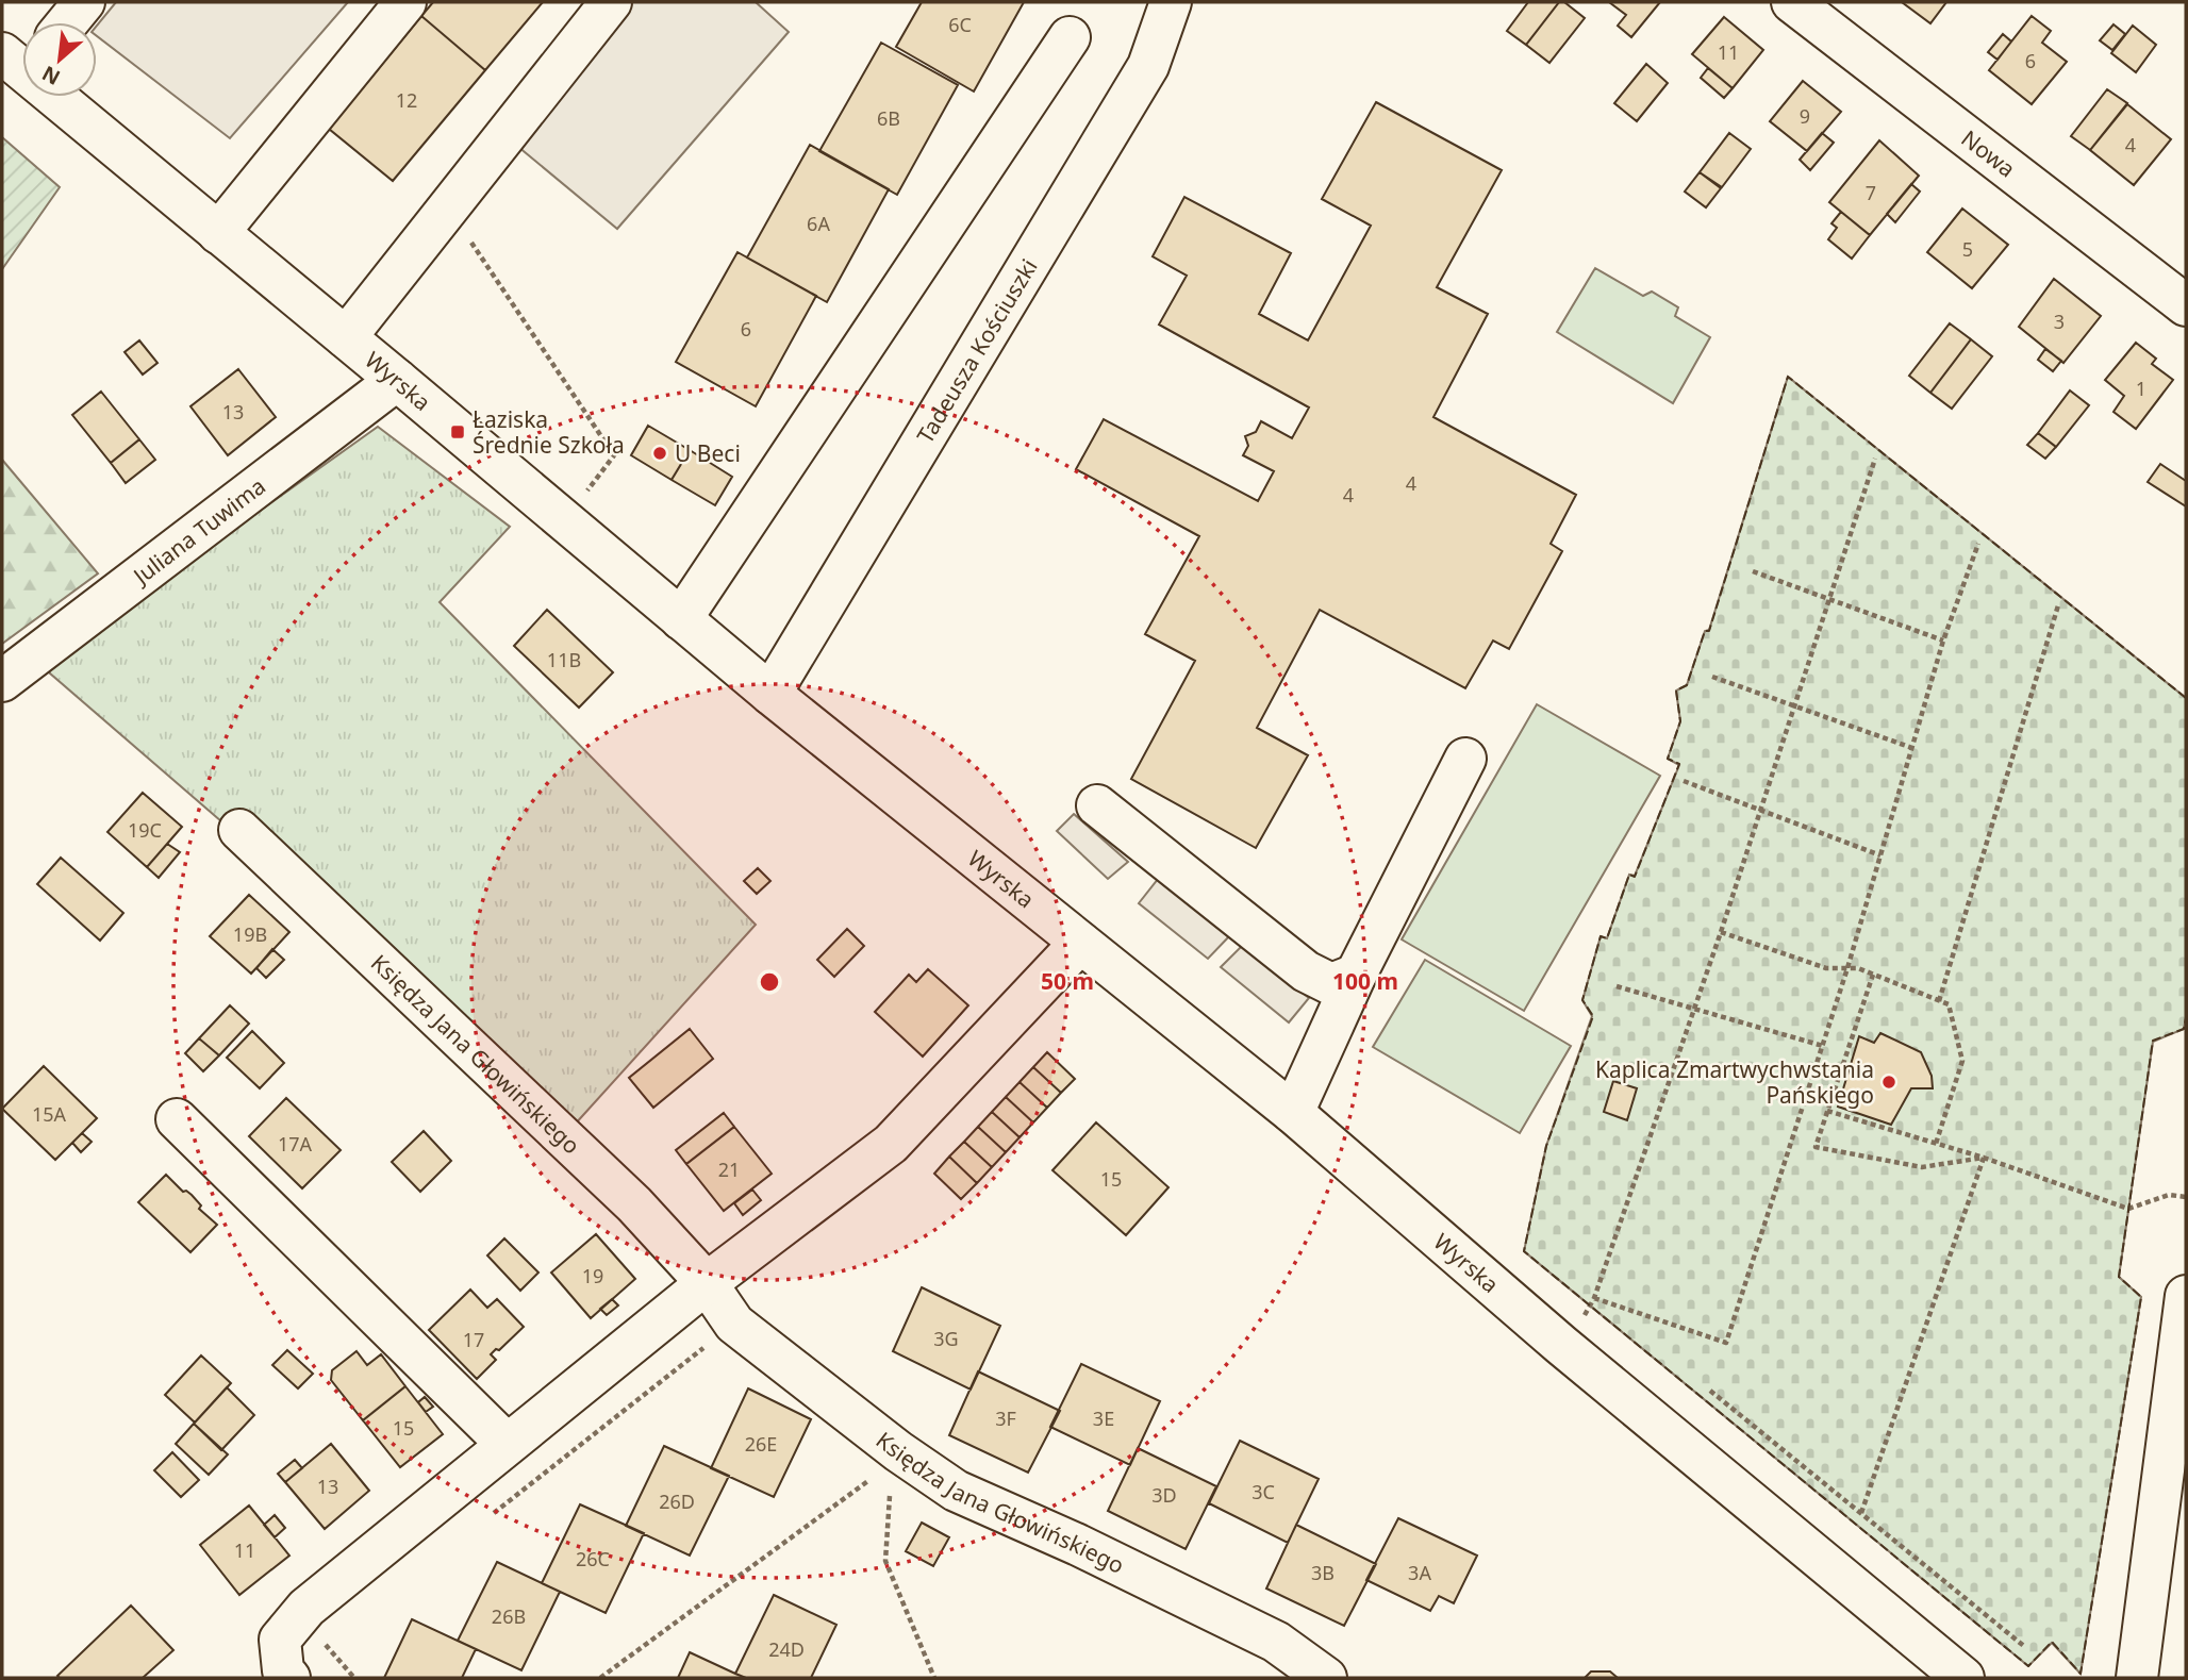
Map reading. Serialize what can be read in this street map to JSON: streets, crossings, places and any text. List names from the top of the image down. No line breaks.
{"streets":{"street":["Nowa","Tadeusza Kościuszki","Wyrska","Juliana Tuwima","Księdza Jana Głowińskiego"]},"crossings":[["Tadeusza Kościuszki","Wyrska"],["Wyrska","Juliana Tuwima"]],"places":{"transit":["Łaziska Średnie Szkoła"],"other":["U Beci","Kaplica Zmartwychwstania Pańskiego"]},"house_numbers":["6C","11","6","12","9","6B","4","7","6A","5","3","6","1","13","4","4","11B","19C","19B","15A","17A","21","15","19","3G","17","3F","3E","15","26E","13","3C","3D","26D","11","26C","3B","3A","26B","24D"],"north":"bottom left","rings":["50 m","100 m"]}
